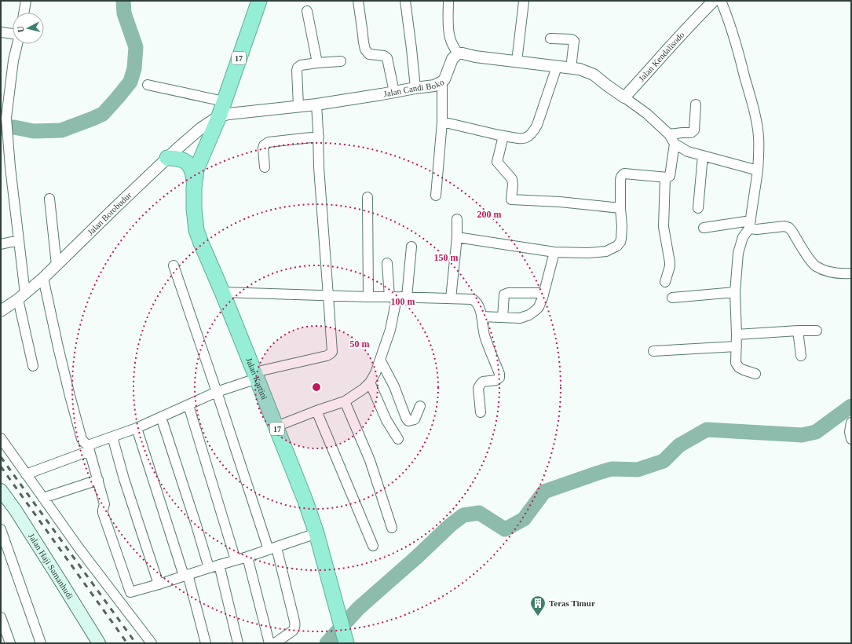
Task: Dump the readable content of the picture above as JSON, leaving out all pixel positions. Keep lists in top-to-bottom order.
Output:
{
  "streets": {
    "highway": ["17", "Jalan Kartini"],
    "main road": ["Jalan Haji Samanhudi"],
    "street": ["Jalan Kendalisodo", "Jalan Candi Boko", "Jalan Borobudur"]
  },
  "crossings": [
    ["17", "Jalan Candi Boko"],
    ["17", "Jalan Borobudur"],
    ["17", "Jalan Kartini"],
    ["Jalan Candi Boko", "Jalan Borobudur"],
    ["Jalan Candi Boko", "Jalan Kartini"],
    ["Jalan Borobudur", "Jalan Kartini"]
  ],
  "places": {
    "building": ["Teras Timur"]
  },
  "north": "left",
  "rings": [
    "200 m",
    "150 m",
    "100 m",
    "50 m"
  ]
}
